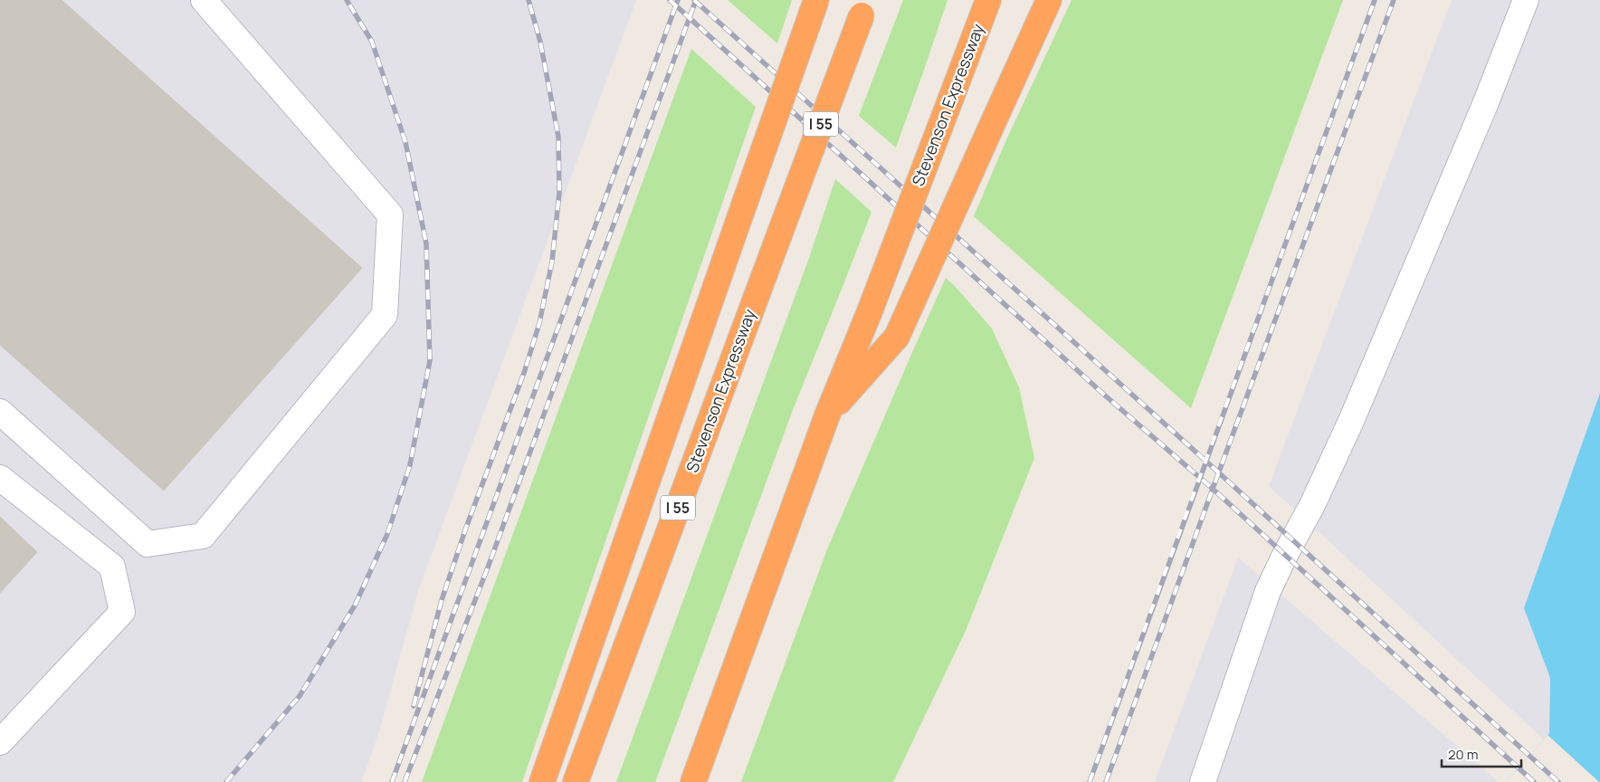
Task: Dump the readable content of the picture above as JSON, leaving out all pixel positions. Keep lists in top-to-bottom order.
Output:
{
  "streets": {
    "highway": ["Stevenson Expressway", "I 55"]
  },
  "scale_bar": "20 m"
}
